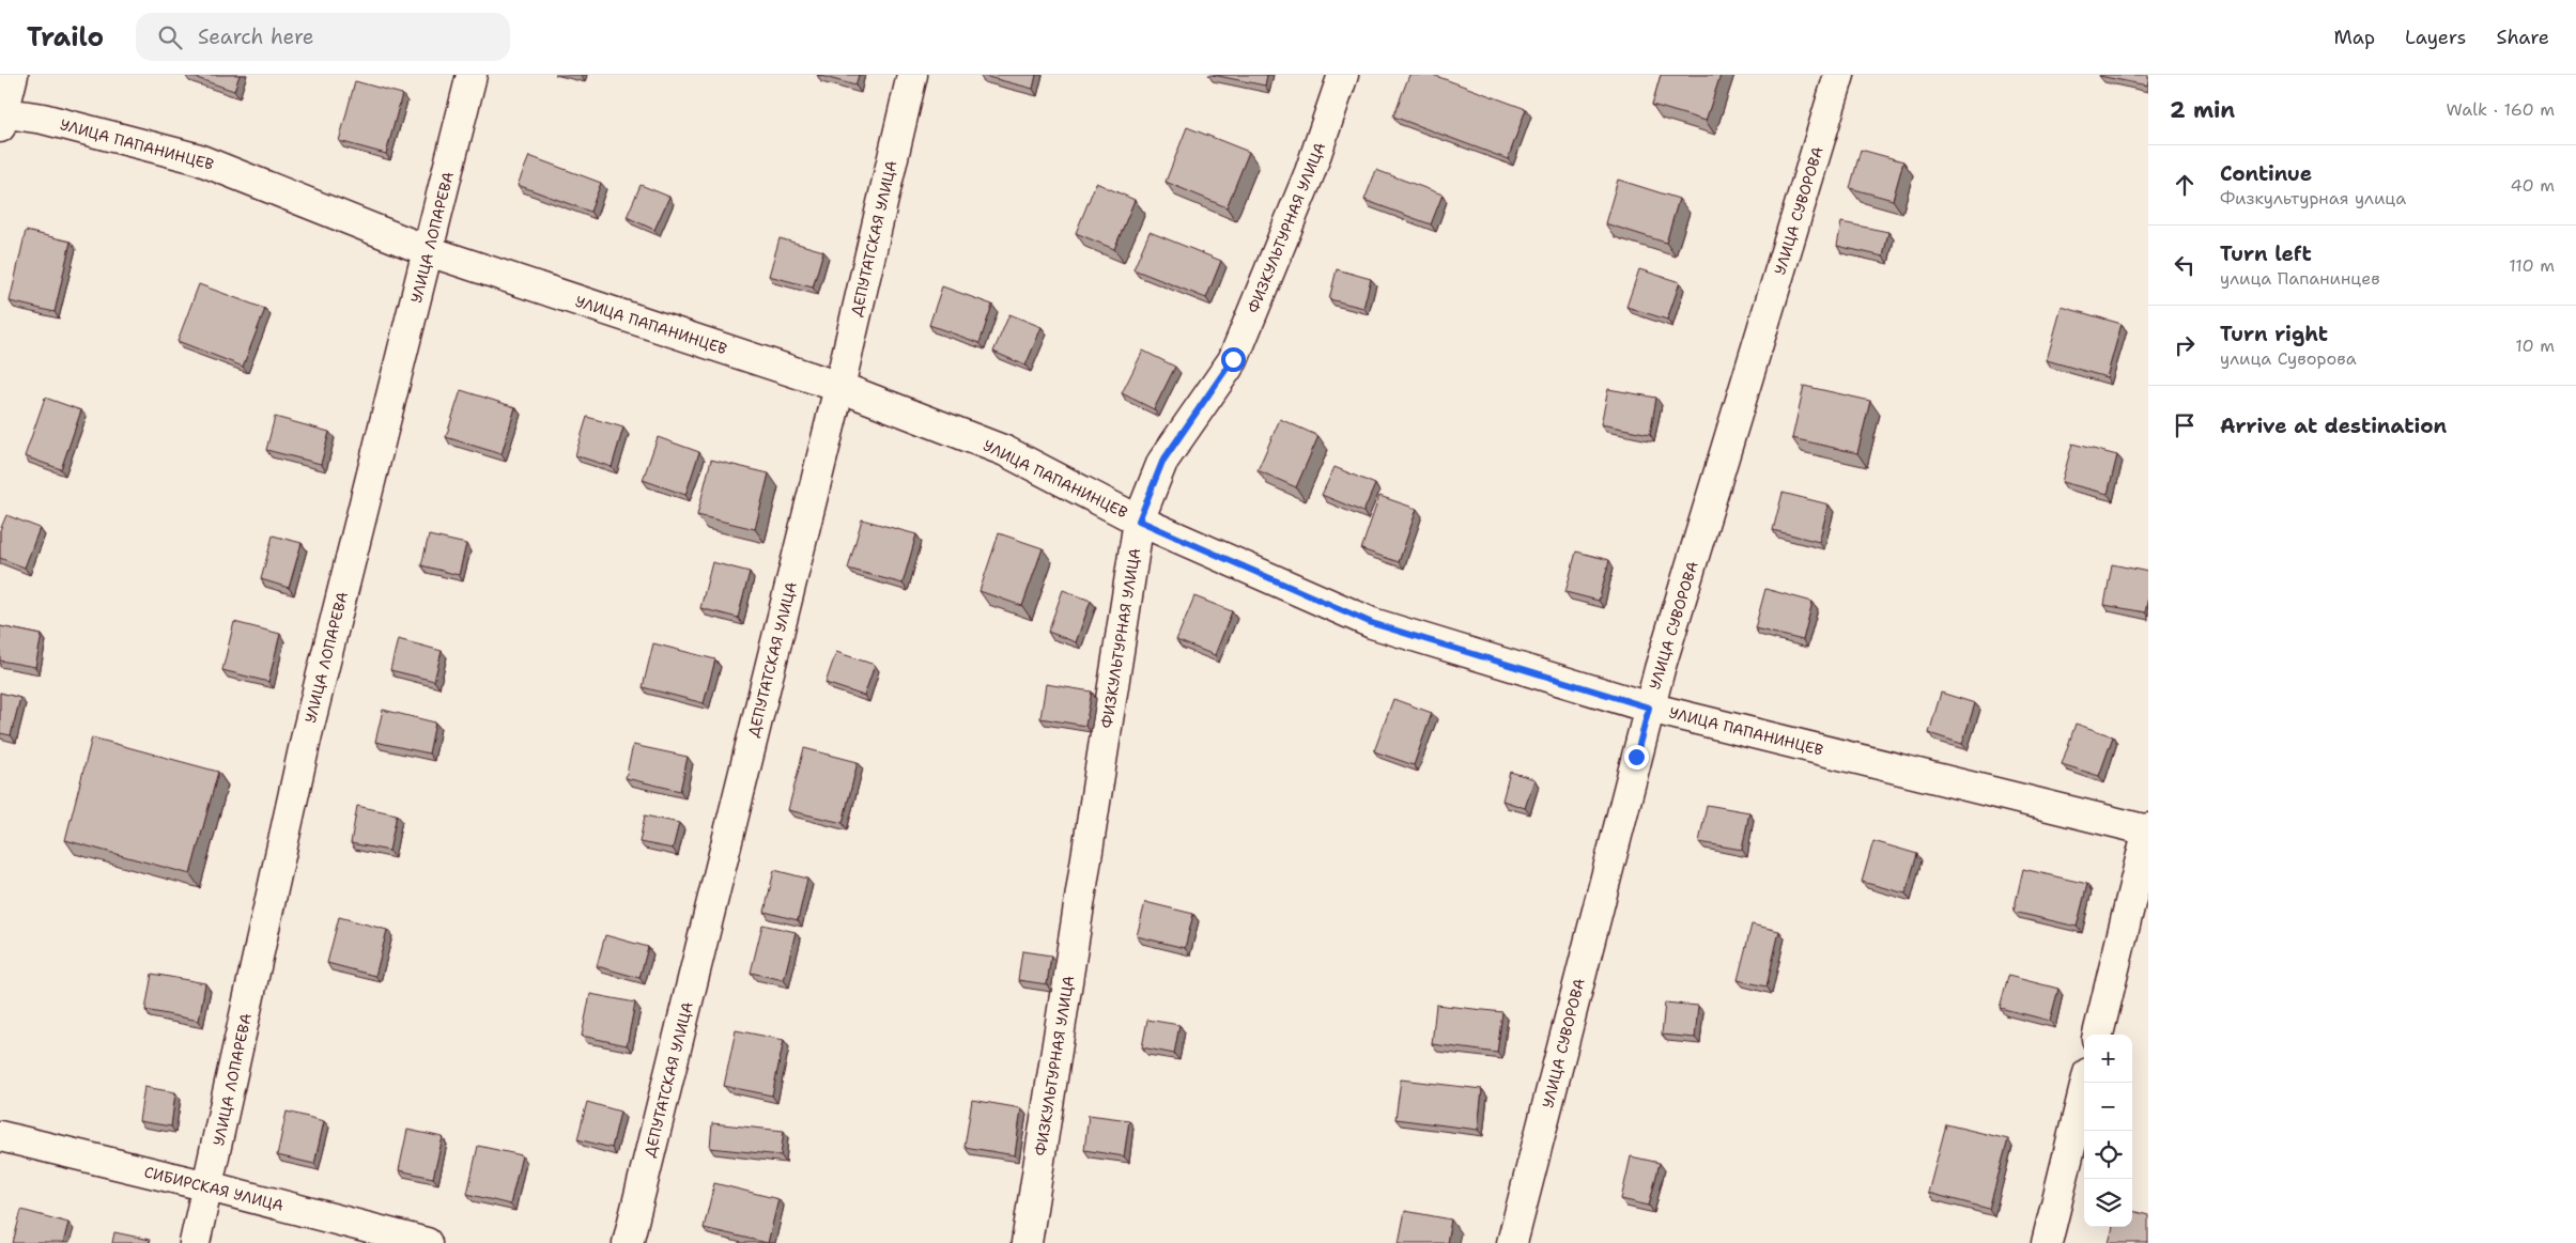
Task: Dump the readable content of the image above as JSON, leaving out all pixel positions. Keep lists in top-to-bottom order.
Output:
{
  "streets": {
    "street": [
      "УЛИЦА ПАПАНИНЦЕВ",
      "УЛИЦА СУВОРОВА",
      "ФИЗКУЛЬТУРНАЯ УЛИЦА",
      "УЛИЦА ЛОПАРЕВА",
      "ДЕПУТАТСКАЯ УЛИЦА",
      "СИБИРСКАЯ УЛИЦА"
    ]
  },
  "crossings": [
    ["УЛИЦА ПАПАНИНЦЕВ", "УЛИЦА СУВОРОВА"],
    ["УЛИЦА ПАПАНИНЦЕВ", "ФИЗКУЛЬТУРНАЯ УЛИЦА"],
    ["УЛИЦА ПАПАНИНЦЕВ", "УЛИЦА ЛОПАРЕВА"],
    ["УЛИЦА ПАПАНИНЦЕВ", "ДЕПУТАТСКАЯ УЛИЦА"],
    ["УЛИЦА ЛОПАРЕВА", "СИБИРСКАЯ УЛИЦА"]
  ],
  "page": {
    "header": "Trailo",
    "search": "Search here",
    "nav": ["Map", "Layers", "Share"],
    "heading": ["2 min", "Walk · 160 m"],
    "list": [
      ["Continue", "Физкультурная улица", "40 m"],
      ["Turn left", "улица Папанинцев", "110 m"],
      ["Turn right", "улица Суворова", "10 m"],
      "Arrive at destination"
    ],
    "map_buttons": ["+", "−"]
  }
}
